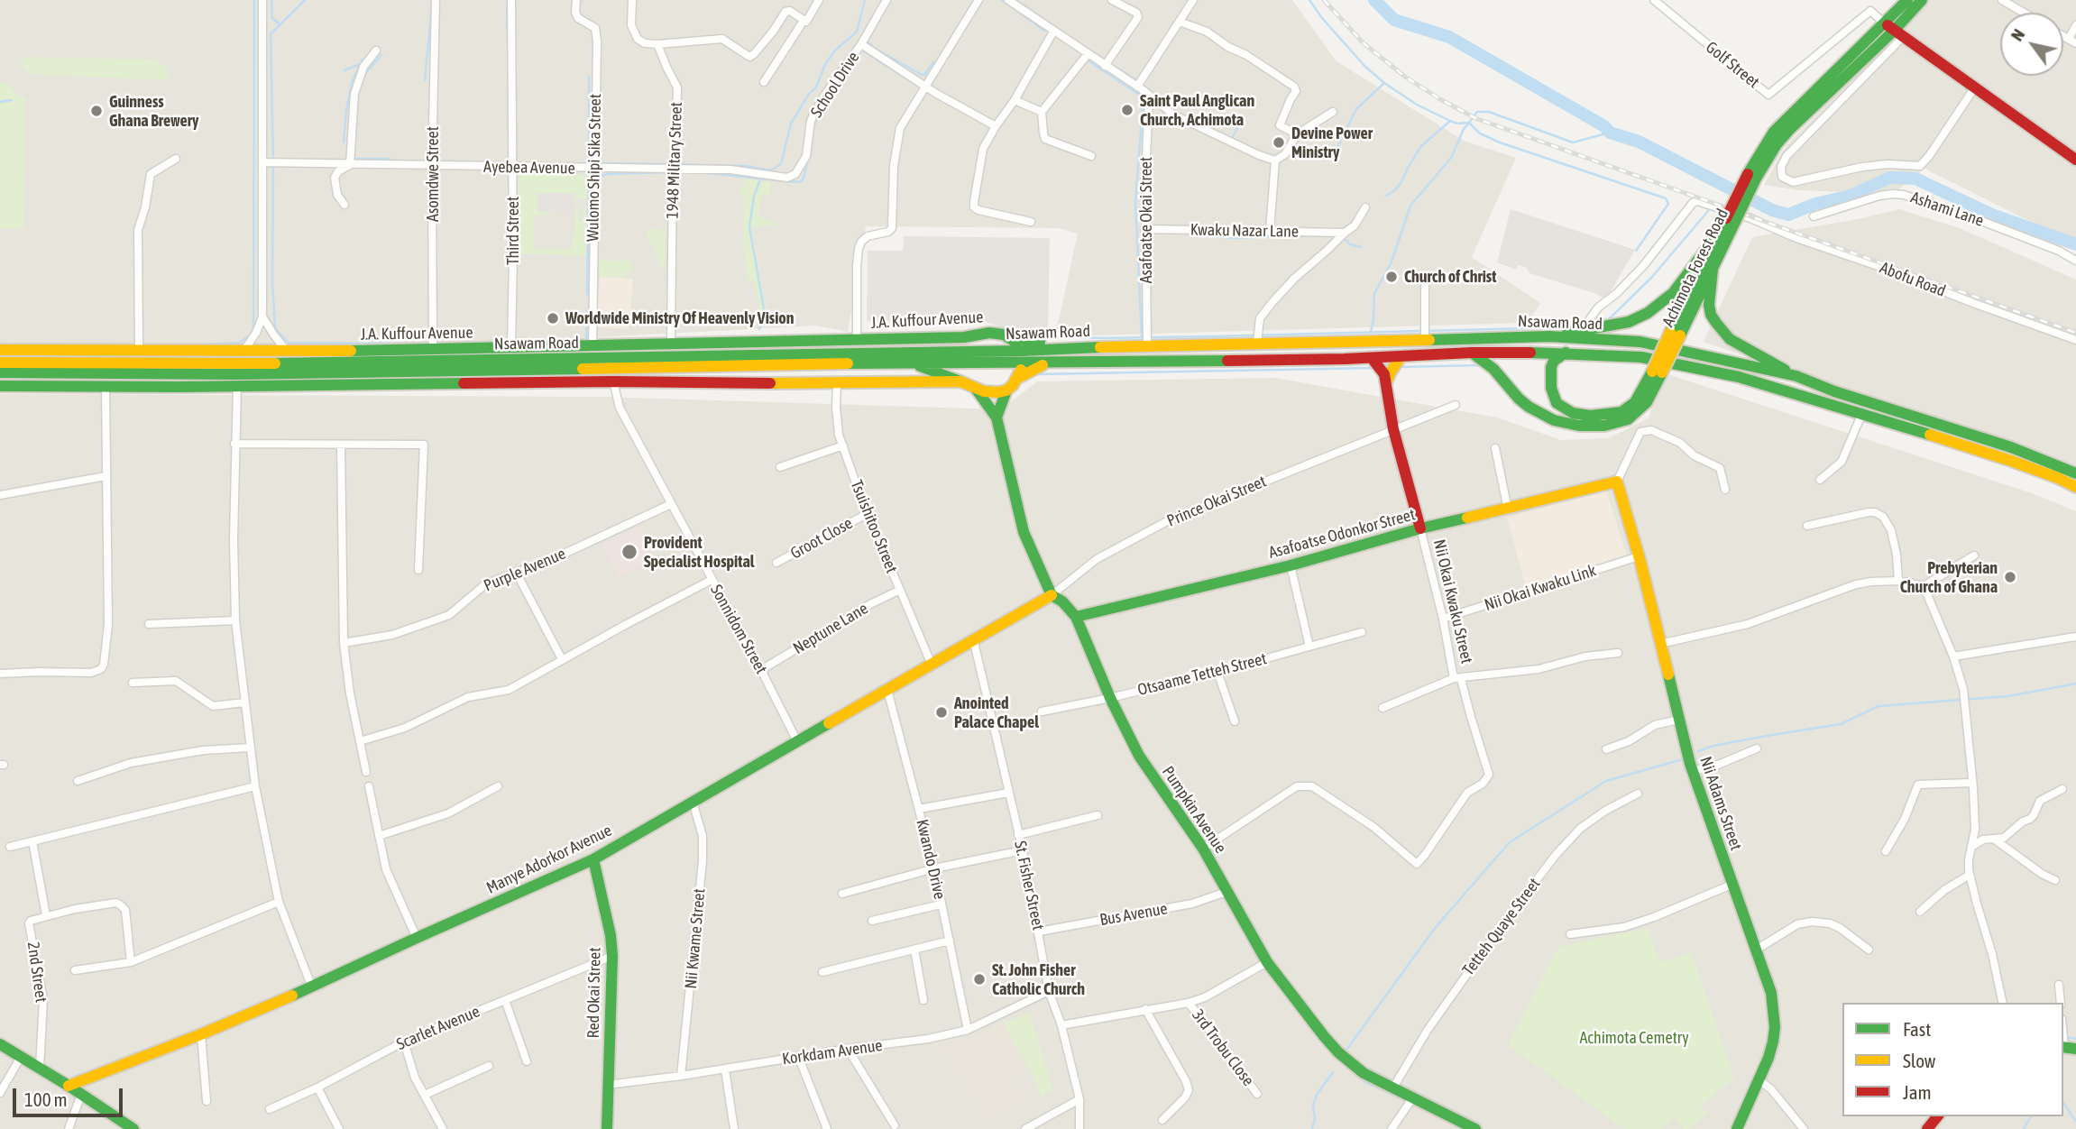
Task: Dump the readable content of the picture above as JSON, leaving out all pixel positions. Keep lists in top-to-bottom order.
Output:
{
  "streets": {
    "main road": [
      "Achimota Forest Road",
      "J.A. Kuffour Avenue",
      "Nsawam Road",
      "Asafoatse Odonkor Street",
      "Nii Okai Kwaku Street",
      "Nii Adams Street",
      "Pumpkin Avenue",
      "Manye Adorkor Avenue",
      "Red Okai Street"
    ],
    "street": [
      "Golf Street",
      "School Drive",
      "1948 Military Street",
      "Ayebea Avenue",
      "Wulomo Shipi Sika Street",
      "Asomdwe Street",
      "Ashami Lane",
      "Asafoatse Okai Street",
      "Third Street",
      "Kwaku Nazar Lane",
      "Abofu Road",
      "Prince Okai Street",
      "Tsuishitoo Street",
      "Groot Close",
      "Purple Avenue",
      "Nii Okai Kwaku Link",
      "Neptune Lane",
      "Sonnidom Street",
      "Otsaame Tetteh Street",
      "Kwando Drive",
      "St. Fisher Street",
      "Bus Avenue",
      "Tetteh Quaye Street",
      "Nii Kwame Street",
      "2nd Street",
      "Scarlet Avenue",
      "3rd Trobu Close",
      "Korkdam Avenue"
    ]
  },
  "crossings": [
    ["Golf Street", "Achimota Forest Road"],
    ["School Drive", "Ayebea Avenue"],
    ["1948 Military Street", "Ayebea Avenue"],
    ["1948 Military Street", "J.A. Kuffour Avenue"],
    ["Ayebea Avenue", "Wulomo Shipi Sika Street"],
    ["Ayebea Avenue", "Asomdwe Street"],
    ["Ayebea Avenue", "Third Street"],
    ["Wulomo Shipi Sika Street", "J.A. Kuffour Avenue"],
    ["Asomdwe Street", "J.A. Kuffour Avenue"],
    ["Asafoatse Okai Street", "Kwaku Nazar Lane"],
    ["Asafoatse Okai Street", "Nsawam Road"],
    ["Third Street", "J.A. Kuffour Avenue"],
    ["Achimota Forest Road", "Nsawam Road"],
    ["J.A. Kuffour Avenue", "Nsawam Road"],
    ["Nsawam Road", "Nii Okai Kwaku Street"],
    ["Prince Okai Street", "Nii Okai Kwaku Street"],
    ["Prince Okai Street", "Pumpkin Avenue"],
    ["Prince Okai Street", "Manye Adorkor Avenue"],
    ["Tsuishitoo Street", "Groot Close"],
    ["Tsuishitoo Street", "Neptune Lane"],
    ["Tsuishitoo Street", "Manye Adorkor Avenue"],
    ["Asafoatse Odonkor Street", "Nii Okai Kwaku Street"],
    ["Asafoatse Odonkor Street", "Nii Adams Street"],
    ["Asafoatse Odonkor Street", "Pumpkin Avenue"],
    ["Purple Avenue", "Sonnidom Street"],
    ["Nii Okai Kwaku Link", "Nii Okai Kwaku Street"],
    ["Nii Okai Kwaku Link", "Nii Adams Street"],
    ["Nii Okai Kwaku Street", "Pumpkin Avenue"],
    ["Neptune Lane", "Sonnidom Street"],
    ["Sonnidom Street", "Manye Adorkor Avenue"],
    ["Otsaame Tetteh Street", "Pumpkin Avenue"],
    ["Pumpkin Avenue", "Manye Adorkor Avenue"],
    ["Pumpkin Avenue", "Bus Avenue"],
    ["Pumpkin Avenue", "Tetteh Quaye Street"],
    ["Manye Adorkor Avenue", "Kwando Drive"],
    ["Manye Adorkor Avenue", "St. Fisher Street"],
    ["Manye Adorkor Avenue", "Nii Kwame Street"],
    ["Manye Adorkor Avenue", "Red Okai Street"],
    ["Kwando Drive", "Korkdam Avenue"],
    ["St. Fisher Street", "Bus Avenue"],
    ["St. Fisher Street", "Korkdam Avenue"],
    ["Nii Kwame Street", "Korkdam Avenue"],
    ["Red Okai Street", "Scarlet Avenue"],
    ["Red Okai Street", "Korkdam Avenue"]
  ],
  "parks": ["Achimota Cemetry"],
  "places": [
    "Saint Paul Anglican Church, Achimota",
    "Guinness Ghana Brewery",
    "Devine Power Ministry",
    "Church of Christ",
    "Worldwide Ministry Of Heavenly Vision",
    "Provident Specialist Hospital",
    "Prebyterian Church of Ghana",
    "Anointed Palace Chapel",
    "St. John Fisher Catholic Church"
  ],
  "legend": ["Fast", "Slow", "Jam"],
  "scale_bar": "100 m",
  "north": "top left"
}
